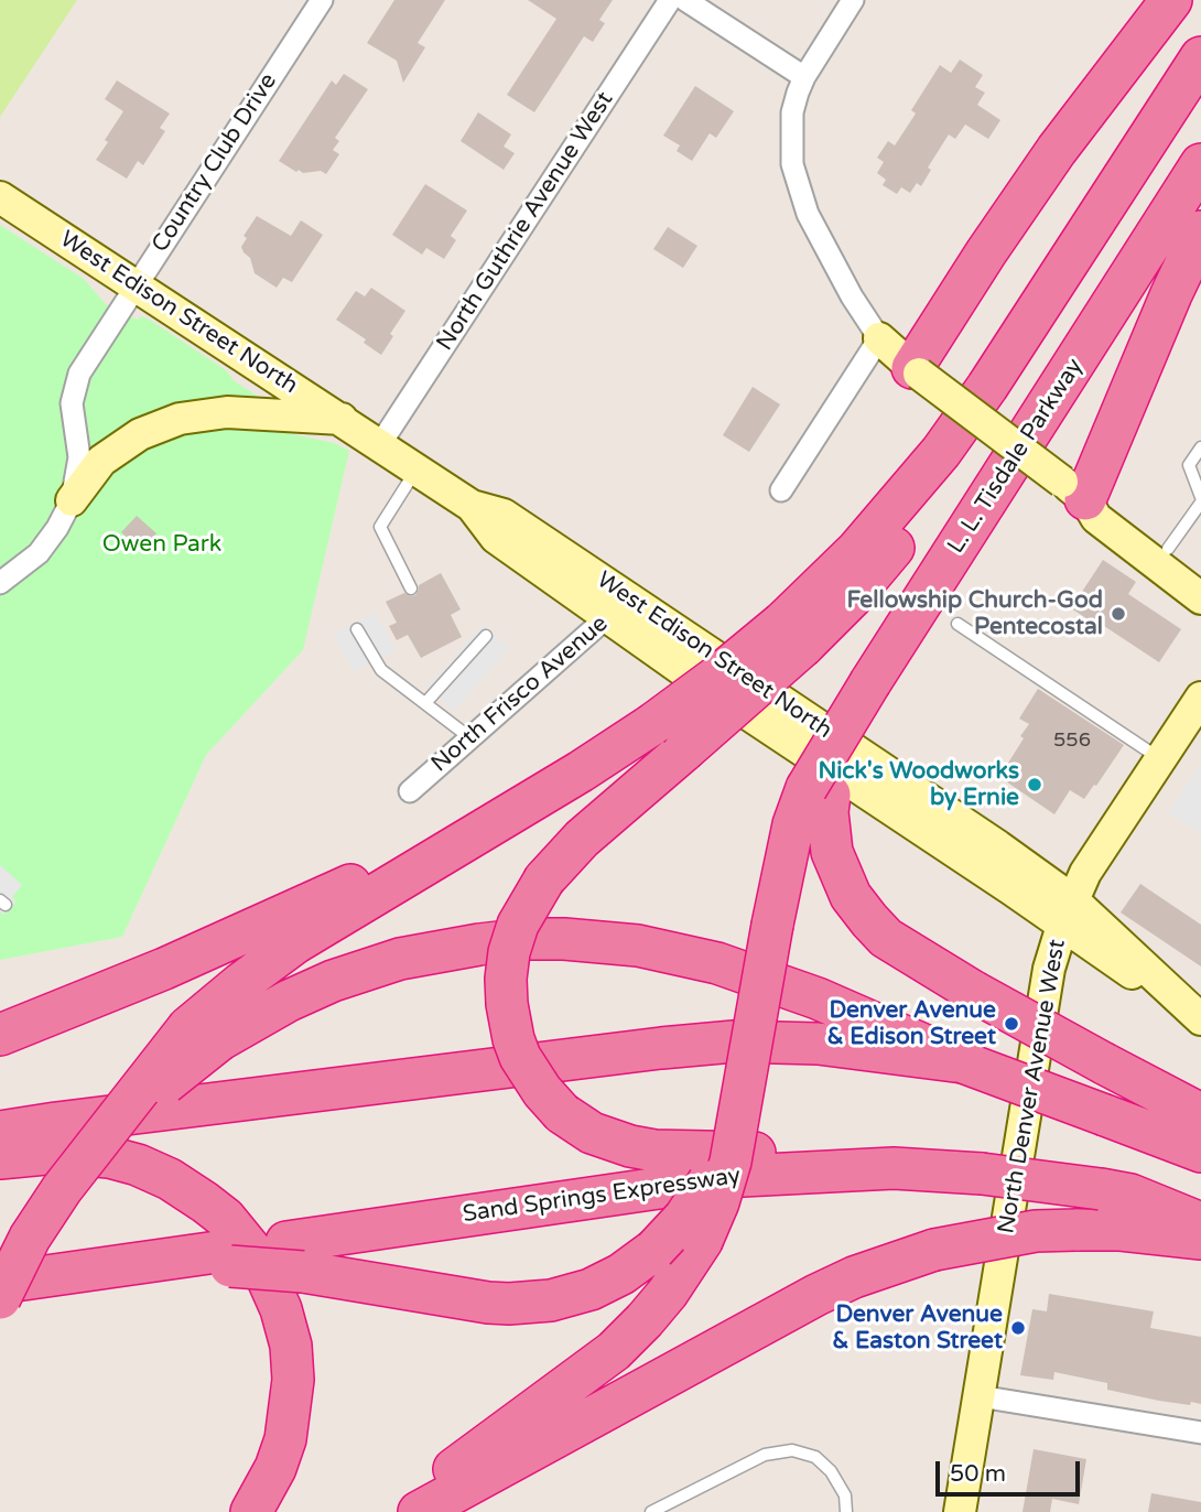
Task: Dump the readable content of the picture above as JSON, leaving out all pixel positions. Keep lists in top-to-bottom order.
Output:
{
  "streets": {
    "highway": ["L. L. Tisdale Parkway", "Sand Springs Expressway"],
    "main road": ["West Edison Street North", "North Denver Avenue West"],
    "street": ["Country Club Drive", "North Guthrie Avenue West", "North Frisco Avenue"]
  },
  "crossings": [
    ["Country Club Drive", "West Edison Street North"],
    ["North Guthrie Avenue West", "West Edison Street North"],
    ["West Edison Street North", "North Frisco Avenue"],
    ["West Edison Street North", "North Denver Avenue West"]
  ],
  "parks": ["Owen Park"],
  "places": [
    "Fellowship Church-God Pentecostal",
    "Nick's Woodworks by Ernie",
    "Denver Avenue & Edison Street",
    "Denver Avenue & Easton Street"
  ],
  "house_numbers": ["556"],
  "scale_bar": "50 m"
}
